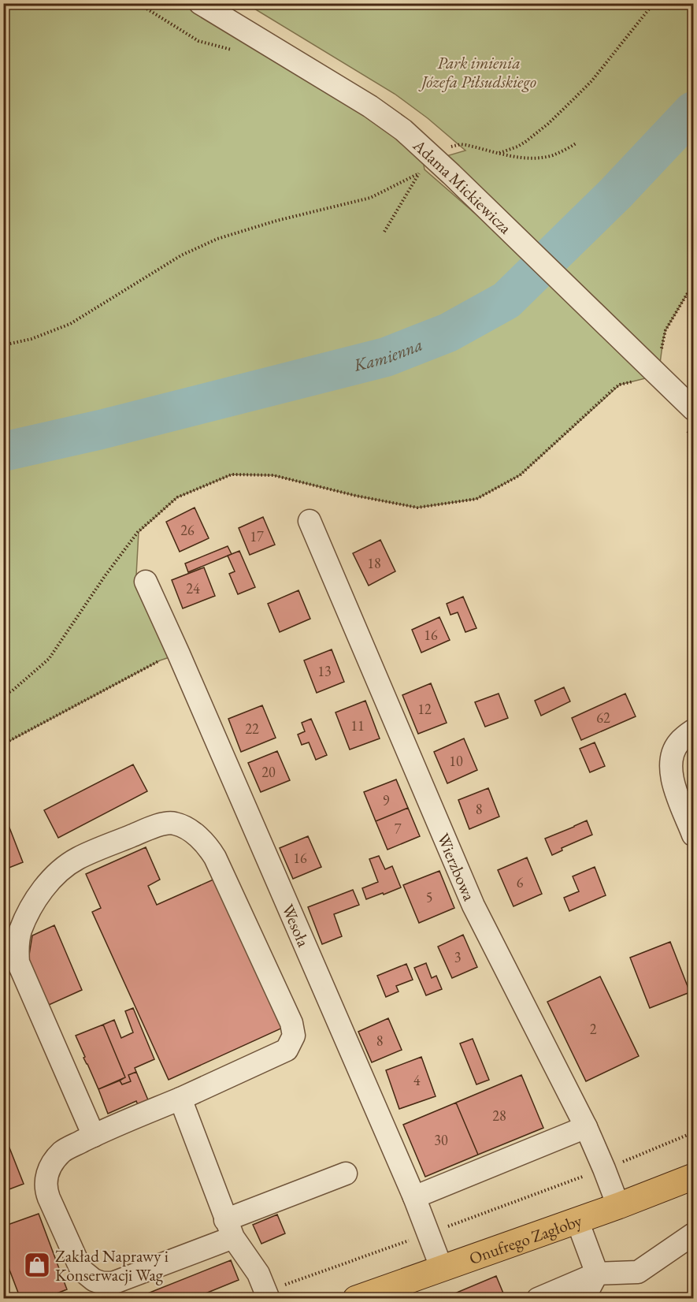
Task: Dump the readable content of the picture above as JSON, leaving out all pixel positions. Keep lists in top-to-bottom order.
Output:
{
  "streets": {
    "main road": ["Onufrego Zagłoby"],
    "street": ["Adama Mickiewicza", "Wierzbowa", "Wesoła"]
  },
  "crossings": [
    ["Wierzbowa", "Onufrego Zagłoby"],
    ["Wesoła", "Onufrego Zagłoby"]
  ],
  "water": ["Kamienna"],
  "parks": ["Park imienia Józefa Piłsudskiego"],
  "places": {
    "shop": ["Zakład Naprawy i Konserwacji Wag"]
  },
  "house_numbers": [
    "26",
    "17",
    "18",
    "24",
    "16",
    "13",
    "12",
    "62",
    "11",
    "22",
    "10",
    "20",
    "9",
    "8",
    "7",
    "16",
    "6",
    "5",
    "3",
    "2",
    "8",
    "4",
    "28",
    "30"
  ]
}
